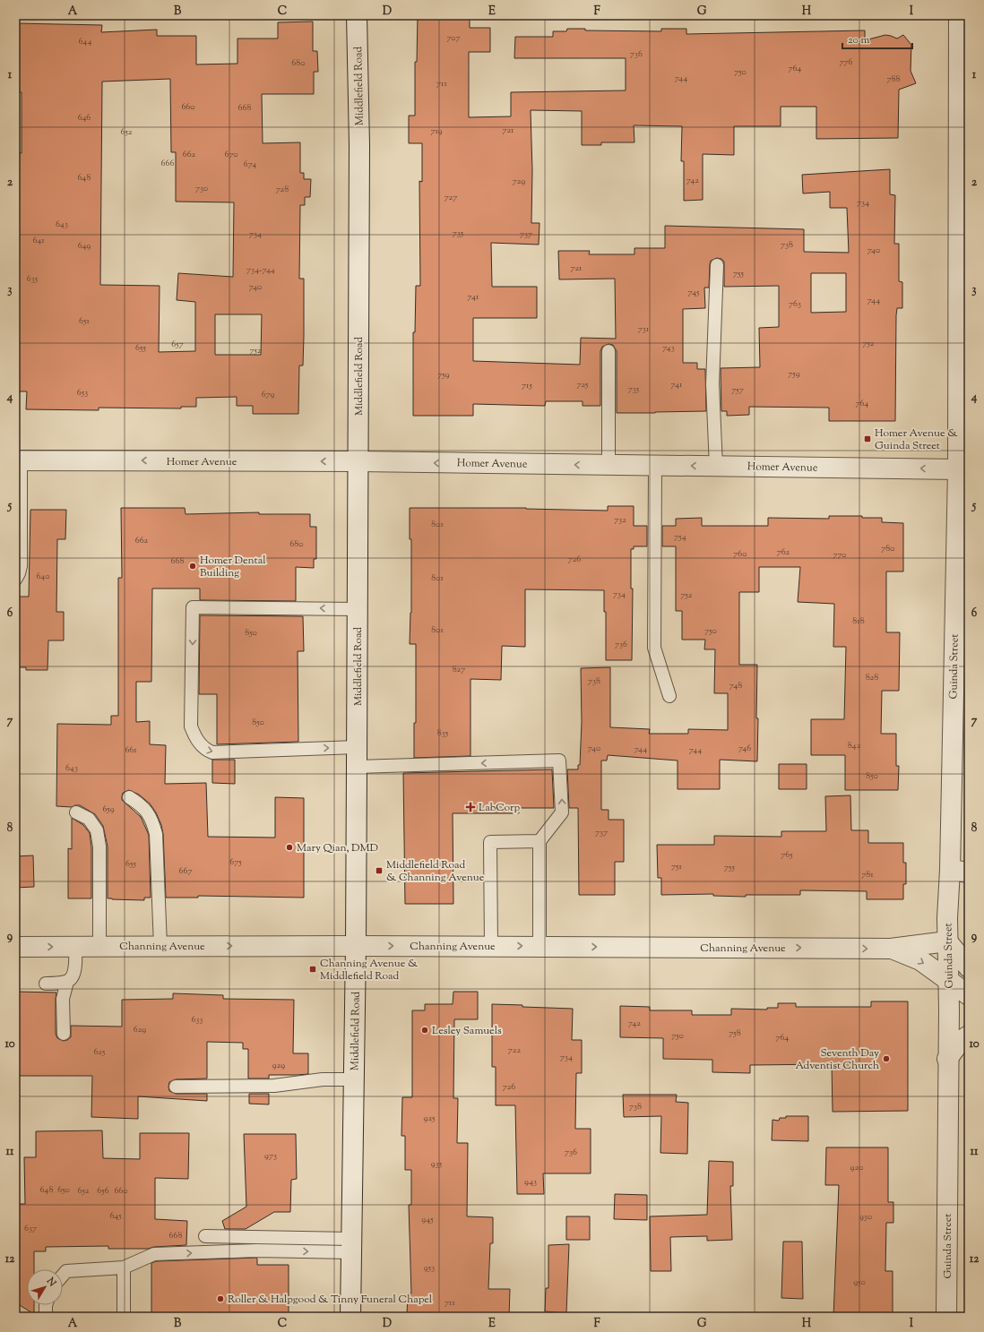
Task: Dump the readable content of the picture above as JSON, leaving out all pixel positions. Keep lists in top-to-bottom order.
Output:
{
  "streets": {
    "street": [
      "Middlefield Road",
      "Homer Avenue",
      "Guinda Street",
      "Channing Avenue"
    ]
  },
  "crossings": [
    ["Middlefield Road", "Homer Avenue"],
    ["Middlefield Road", "Channing Avenue"],
    ["Homer Avenue", "Guinda Street"],
    ["Guinda Street", "Channing Avenue"]
  ],
  "one_way": ["Homer Avenue", "Channing Avenue"],
  "places": {
    "transit": ["Homer Avenue & Guinda Street", "Middlefield Road & Channing Avenue", "Channing Avenue & Middlefield Road"],
    "other": [
      "Homer Dental Building",
      "Mary Qian, DMD",
      "Lesley Samuels",
      "Seventh Day Adventist Church",
      "Roller & Halpgood & Tinny Funeral Chapel"
    ],
    "health": ["LabCorp"]
  },
  "house_numbers": [
    "707",
    "644",
    "736",
    "776",
    "680",
    "764",
    "750",
    "744",
    "788",
    "711",
    "660",
    "668",
    "646",
    "721",
    "719",
    "652",
    "662",
    "670",
    "666",
    "674",
    "648",
    "742",
    "729",
    "730",
    "728",
    "727",
    "734",
    "643",
    "735",
    "734",
    "737",
    "641",
    "738",
    "649",
    "740",
    "721",
    "734-744",
    "755",
    "635",
    "740",
    "745",
    "741",
    "744",
    "763",
    "651",
    "731",
    "752",
    "657",
    "655",
    "743",
    "752",
    "759",
    "759",
    "725",
    "741",
    "715",
    "735",
    "757",
    "653",
    "679",
    "764",
    "732",
    "801",
    "754",
    "662",
    "680",
    "780",
    "762",
    "760",
    "770",
    "726",
    "668",
    "640",
    "801",
    "734",
    "752",
    "818",
    "801",
    "750",
    "850",
    "736",
    "827",
    "828",
    "738",
    "748",
    "850",
    "835",
    "842",
    "740",
    "746",
    "744",
    "661",
    "744",
    "643",
    "850",
    "659",
    "737",
    "765",
    "675",
    "655",
    "751",
    "755",
    "667",
    "781",
    "633",
    "742",
    "629",
    "758",
    "750",
    "764",
    "722",
    "625",
    "734",
    "929",
    "726",
    "738",
    "925",
    "736",
    "973",
    "935",
    "920",
    "943",
    "648",
    "650",
    "652",
    "656",
    "660",
    "645",
    "930",
    "945",
    "637",
    "668",
    "953",
    "950",
    "711"
  ],
  "scale_bar": "20 m",
  "north": "top right",
  "grid": {
    "columns": [
      "A",
      "B",
      "C",
      "D",
      "E",
      "F",
      "G",
      "H",
      "I"
    ],
    "rows": [
      "1",
      "2",
      "3",
      "4",
      "5",
      "6",
      "7",
      "8",
      "9",
      "10",
      "11",
      "12"
    ]
  }
}
